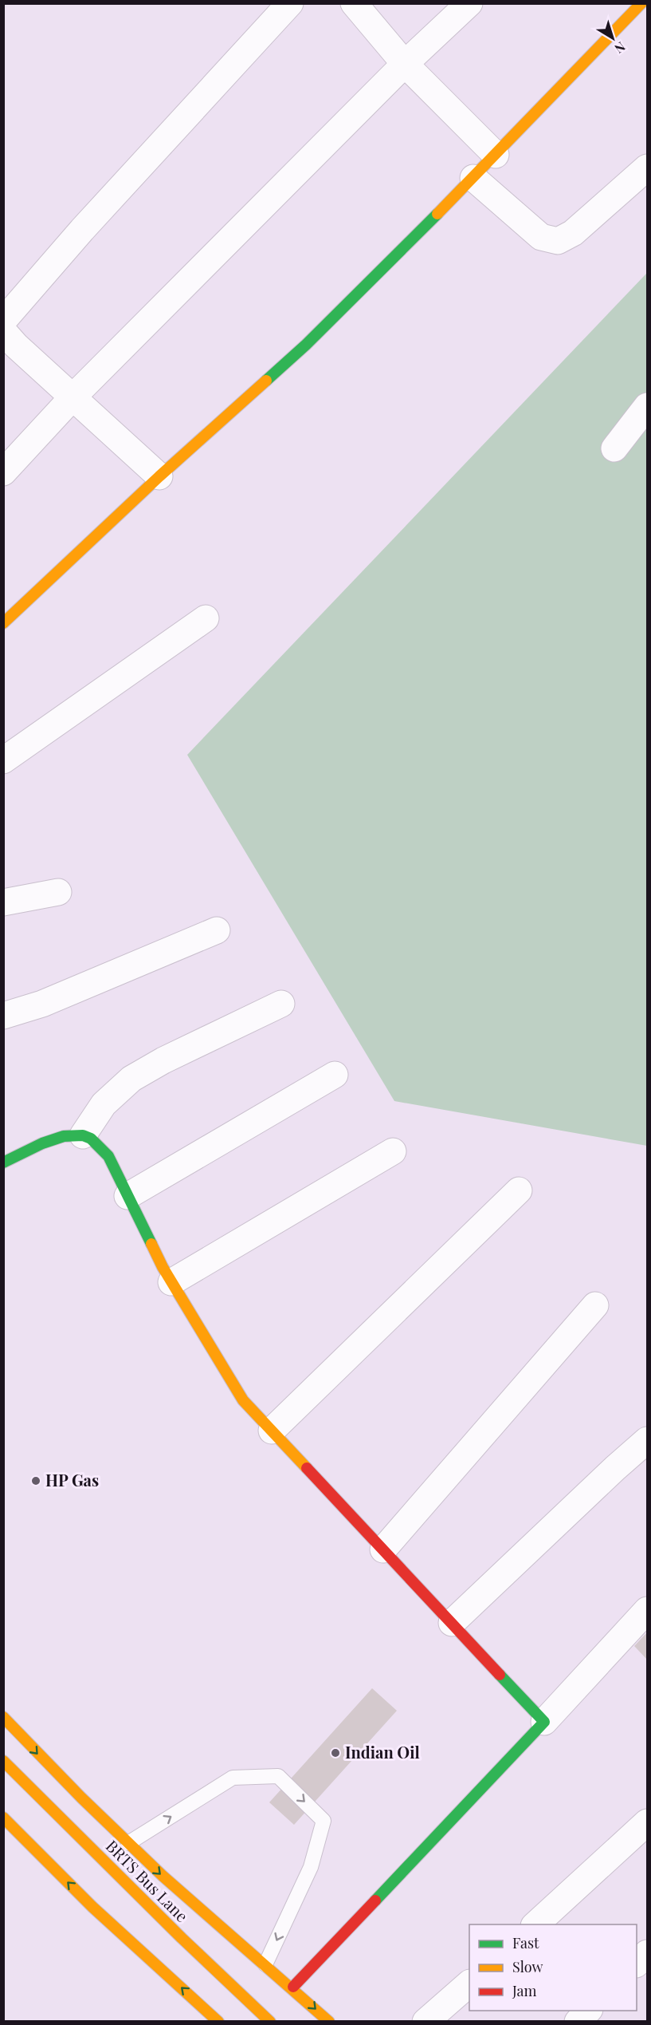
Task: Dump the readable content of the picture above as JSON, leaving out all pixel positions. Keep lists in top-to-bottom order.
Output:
{
  "streets": {
    "street": ["BRTS Bus Lane"]
  },
  "places": ["HP Gas", "Indian Oil"],
  "legend": ["Fast", "Slow", "Jam"],
  "north": "bottom right"
}
